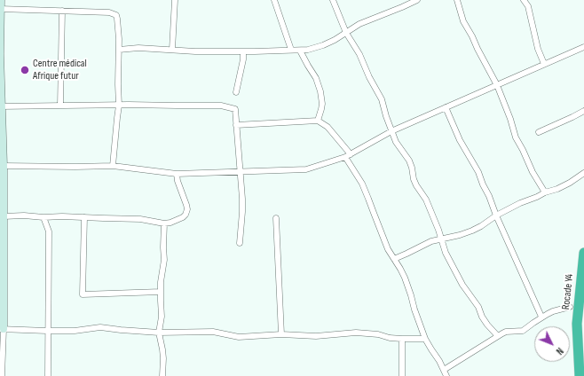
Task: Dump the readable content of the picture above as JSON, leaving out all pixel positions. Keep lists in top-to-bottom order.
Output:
{
  "streets": {
    "highway": ["Rocade Y4"]
  },
  "places": ["Centre médical Afrique futur"],
  "north": "bottom right"
}
